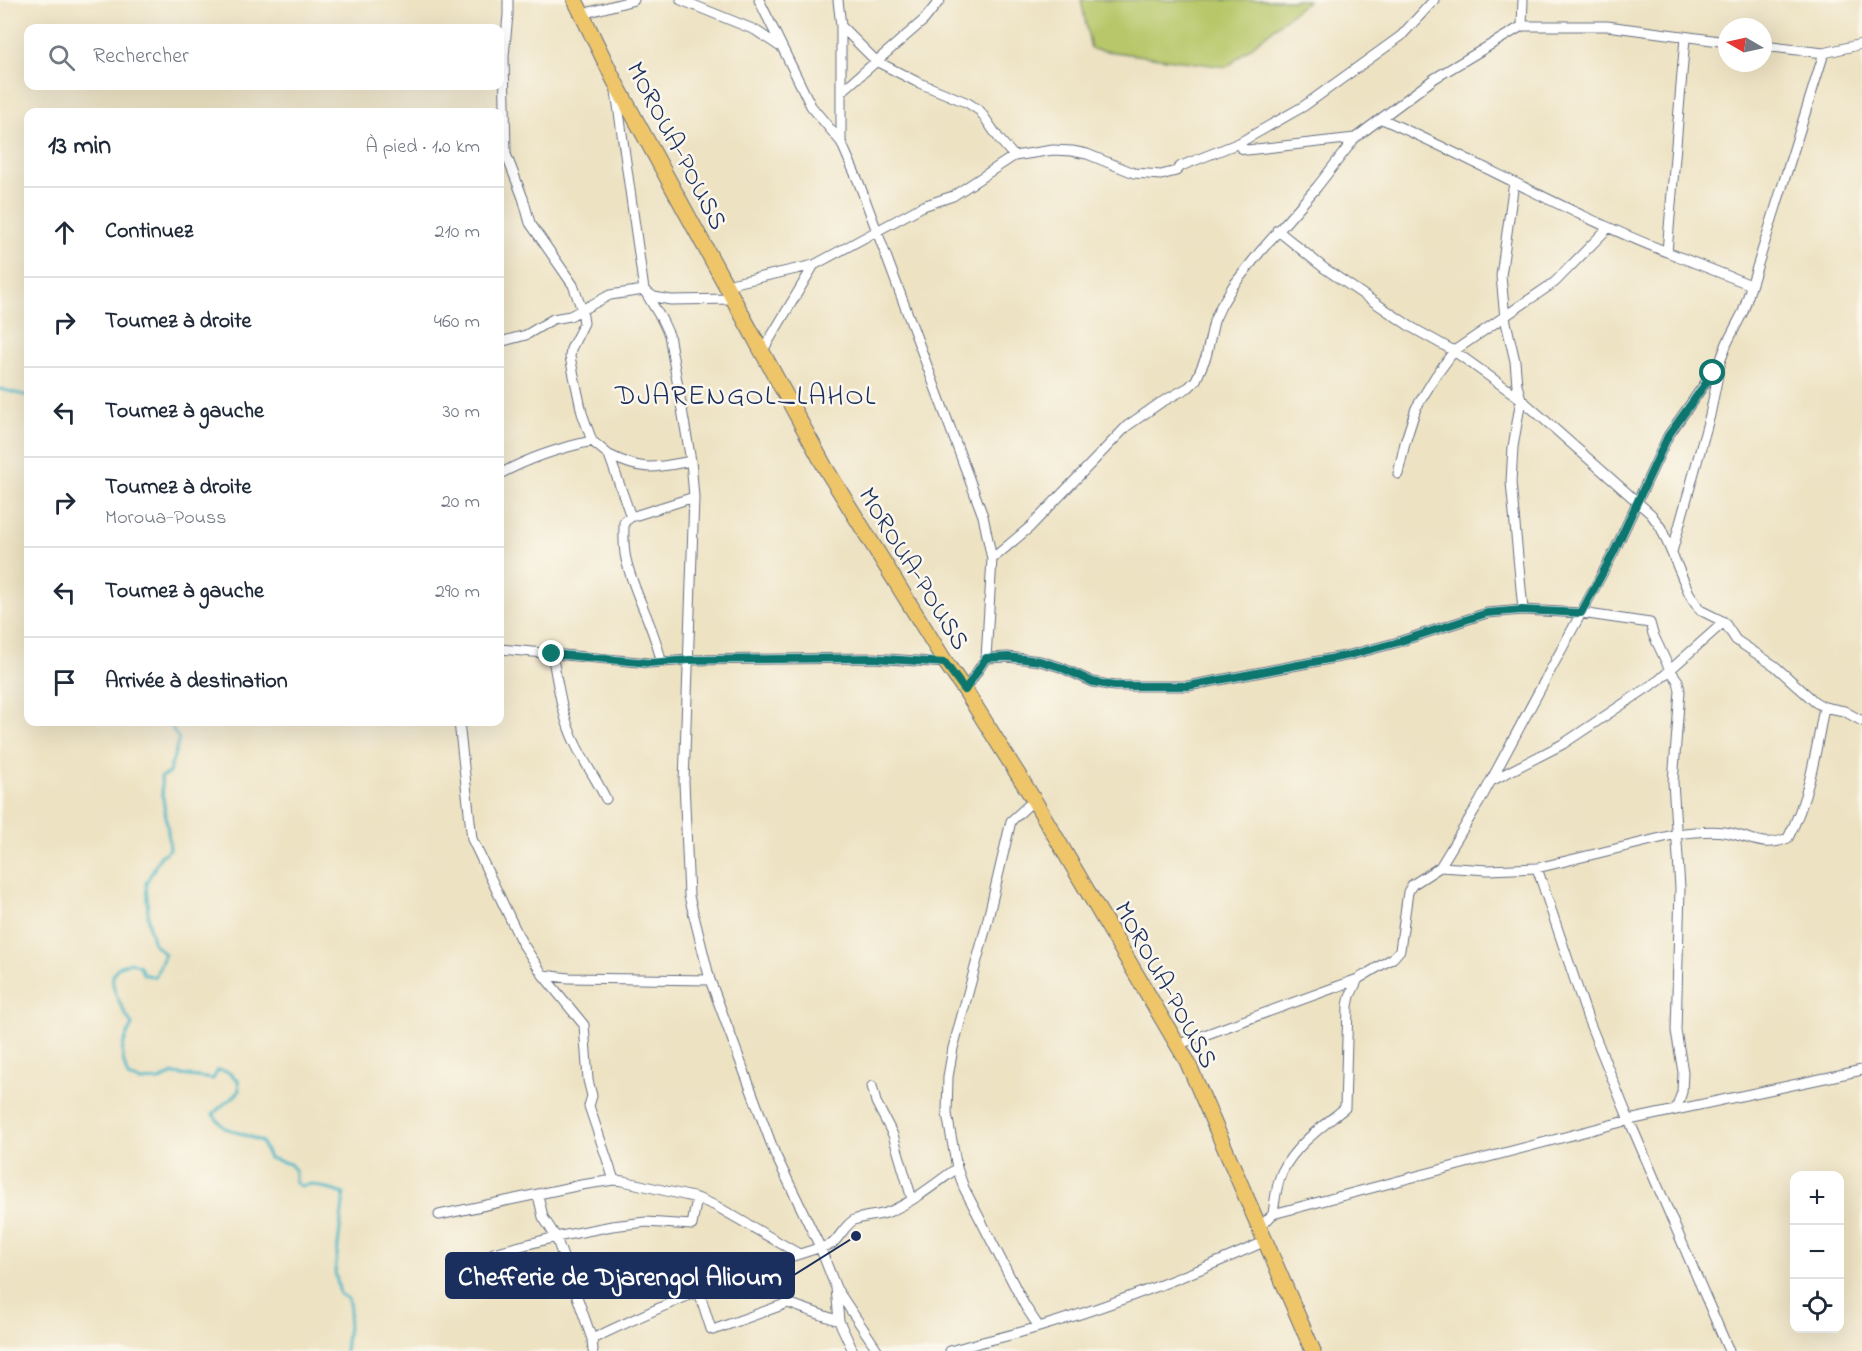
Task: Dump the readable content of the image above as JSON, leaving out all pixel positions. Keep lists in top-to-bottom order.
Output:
{
  "streets": {
    "main road": ["MOROUA-POUSS"]
  },
  "districts": ["DJARENGOL_LAHOL"],
  "places": ["Chefferie de Djarengol Alioum"],
  "north": "left",
  "page": {
    "search": "Rechercher",
    "heading": ["13 min", "À pied · 1.0 km"],
    "list": [
      ["Continuez", "210 m"],
      ["Tournez à droite", "460 m"],
      ["Tournez à gauche", "30 m"],
      ["Tournez à droite", "Moroua-Pouss", "20 m"],
      ["Tournez à gauche", "290 m"],
      "Arrivée à destination"
    ],
    "map_buttons": ["+", "−"]
  }
}
